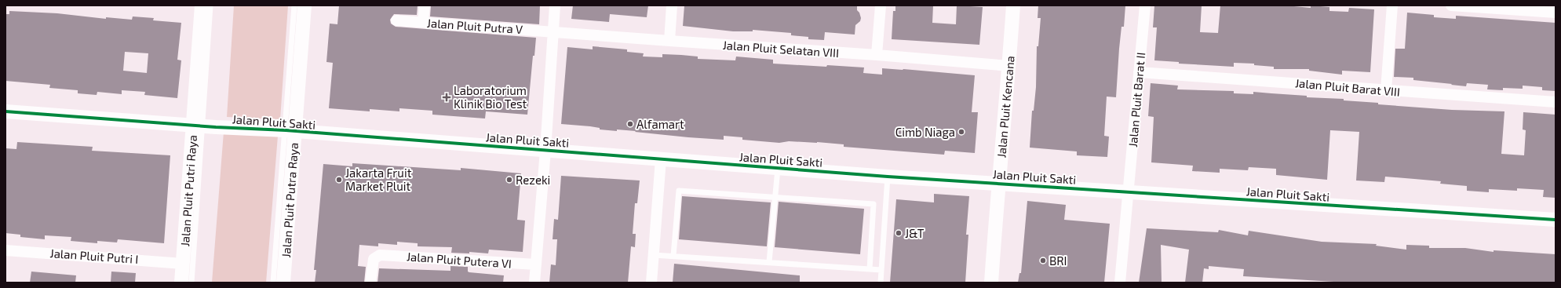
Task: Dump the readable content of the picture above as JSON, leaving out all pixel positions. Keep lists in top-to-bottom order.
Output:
{
  "streets": {
    "street": [
      "Jalan Pluit Putra V",
      "Jalan Pluit Selatan VIII",
      "Jalan Pluit Barat VIII",
      "Jalan Pluit Barat II",
      "Jalan Pluit Kencana",
      "Jalan Pluit Sakti",
      "Jalan Pluit Putri Raya",
      "Jalan Pluit Putra Raya",
      "Jalan Pluit Putri I",
      "Jalan Pluit Putera VI"
    ]
  },
  "crossings": [
    ["Jalan Pluit Putra V", "Jalan Pluit Selatan VIII"],
    ["Jalan Pluit Selatan VIII", "Jalan Pluit Kencana"],
    ["Jalan Pluit Barat VIII", "Jalan Pluit Barat II"],
    ["Jalan Pluit Barat II", "Jalan Pluit Sakti"],
    ["Jalan Pluit Kencana", "Jalan Pluit Sakti"],
    ["Jalan Pluit Sakti", "Jalan Pluit Putri Raya"],
    ["Jalan Pluit Sakti", "Jalan Pluit Putra Raya"],
    ["Jalan Pluit Putri Raya", "Jalan Pluit Putri I"]
  ],
  "places": {
    "health": ["Laboratorium Klinik Bio Test"],
    "other": [
      "Alfamart",
      "Cimb Niaga",
      "Jakarta Fruit Market Pluit",
      "Rezeki",
      "J&T",
      "BRI"
    ]
  }
}
